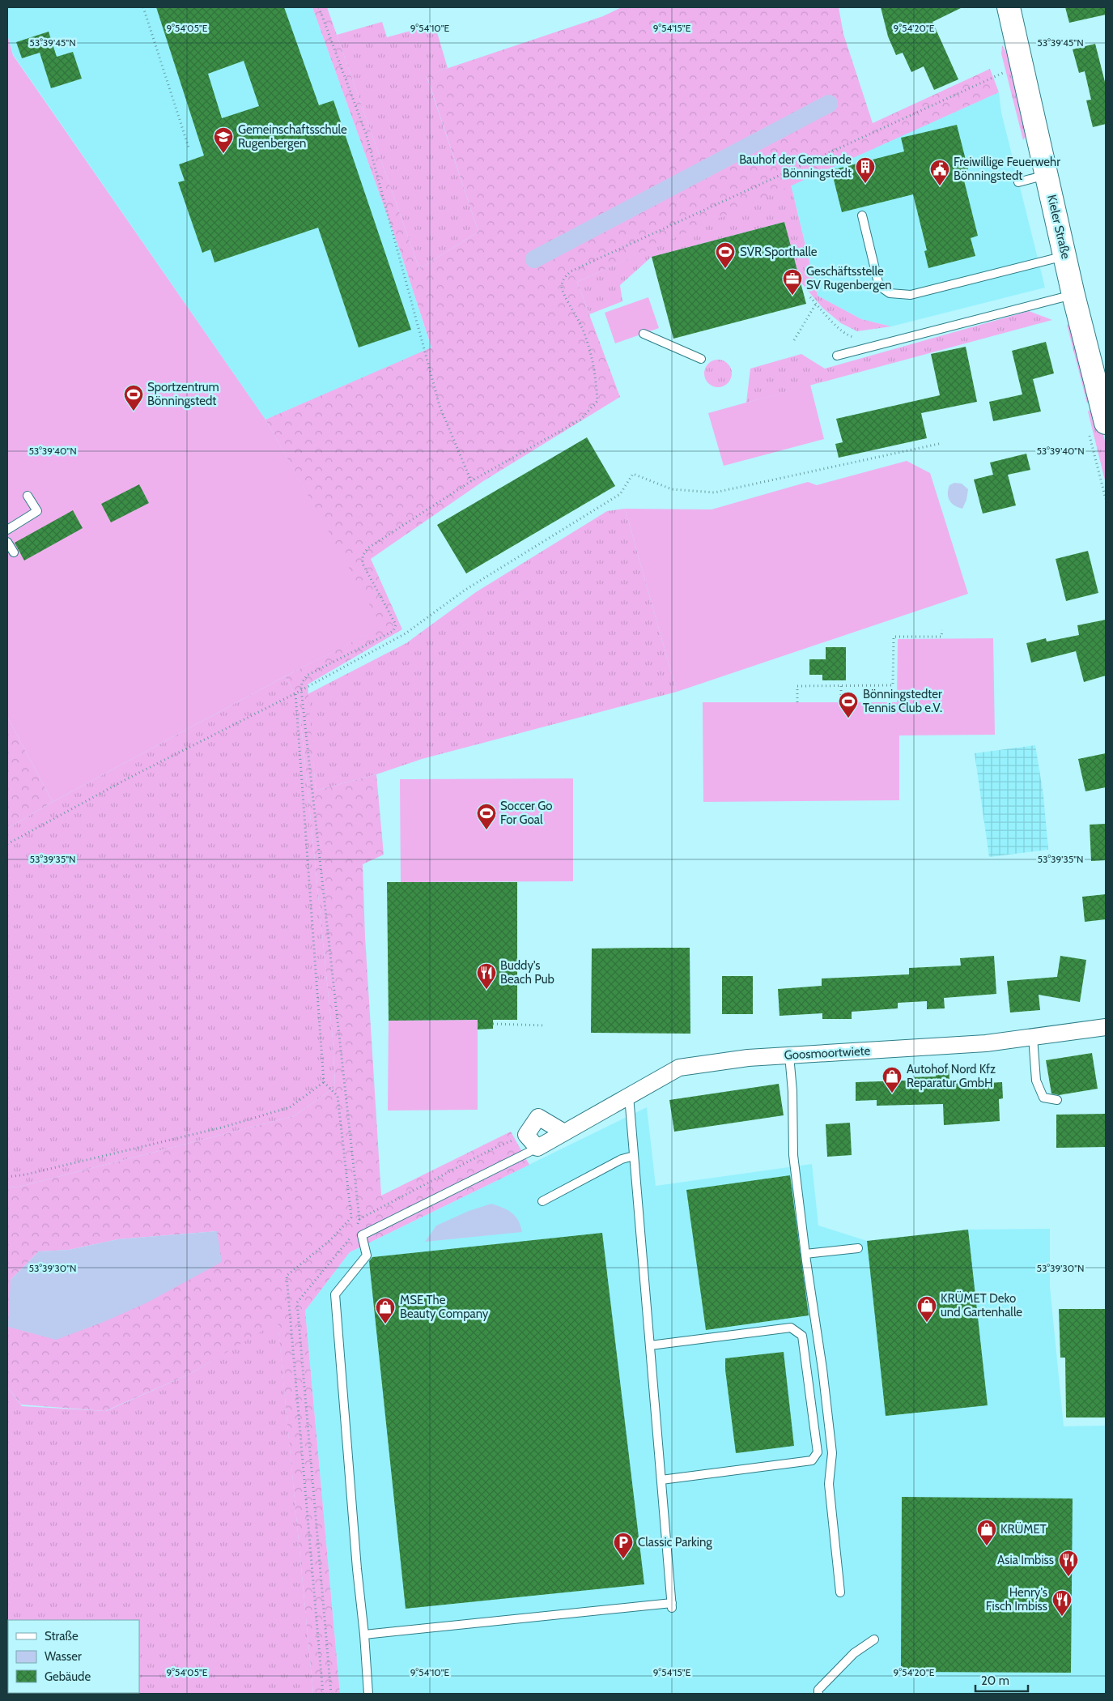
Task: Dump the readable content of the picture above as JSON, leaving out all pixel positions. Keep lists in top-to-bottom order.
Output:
{
  "streets": {
    "main road": ["Kieler Straße"],
    "street": ["Goosmoortwiete"]
  },
  "places": {
    "school or university": ["Gemeinschaftsschule Rugenbergen"],
    "building": ["Bauhof der Gemeinde Bönningstedt"],
    "public building": ["Freiwillige Feuerwehr Bönningstedt"],
    "sports": [
      "SVR Sporthalle",
      "Sportzentrum Bönningstedt",
      "Bönningstedter Tennis Club e.V.",
      "Soccer Go For Goal"
    ],
    "office": ["Geschäftsstelle SV Rugenbergen"],
    "restaurant": ["Buddy's Beach Pub", "Asia Imbiss", "Henry's Fisch Imbiss"],
    "shop": [
      "Autohof Nord Kfz Reparatur GmbH",
      "KRÜMET Deko und Gartenhalle",
      "MSE The Beauty Company",
      "KRÜMET"
    ],
    "parking": ["Classic Parking"]
  },
  "legend": ["Straße", "Wasser", "Gebäude"],
  "scale_bar": "20 m",
  "coordinates": [
    "9°54'05\"E",
    "9°54'10\"E",
    "9°54'15\"E",
    "9°54'20\"E",
    "53°39'45\"N",
    "53°39'40\"N",
    "53°39'35\"N",
    "53°39'30\"N"
  ]
}
